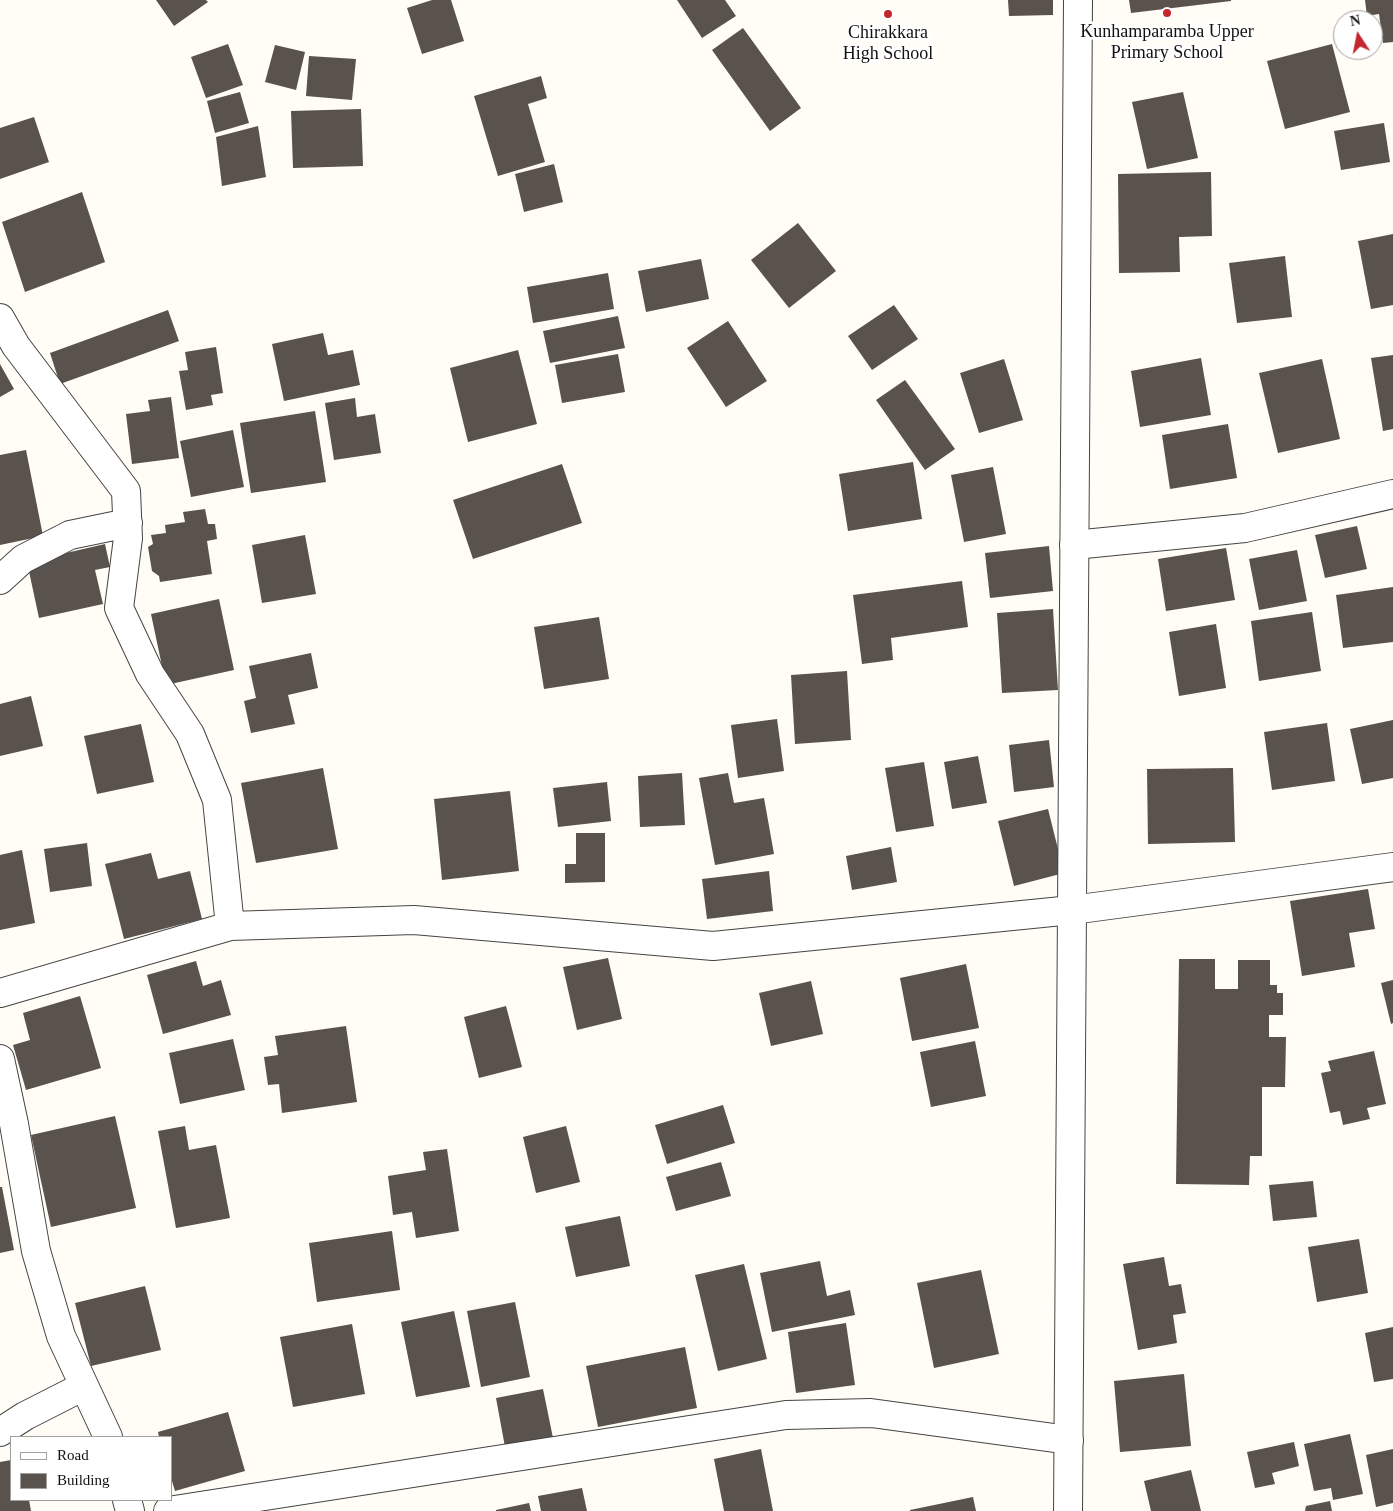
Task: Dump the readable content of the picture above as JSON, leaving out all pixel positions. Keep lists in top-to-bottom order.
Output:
{
  "places": ["Kunhamparamba Upper Primary School", "Chirakkara High School"],
  "legend": ["Road", "Building"],
  "north": "top"
}
